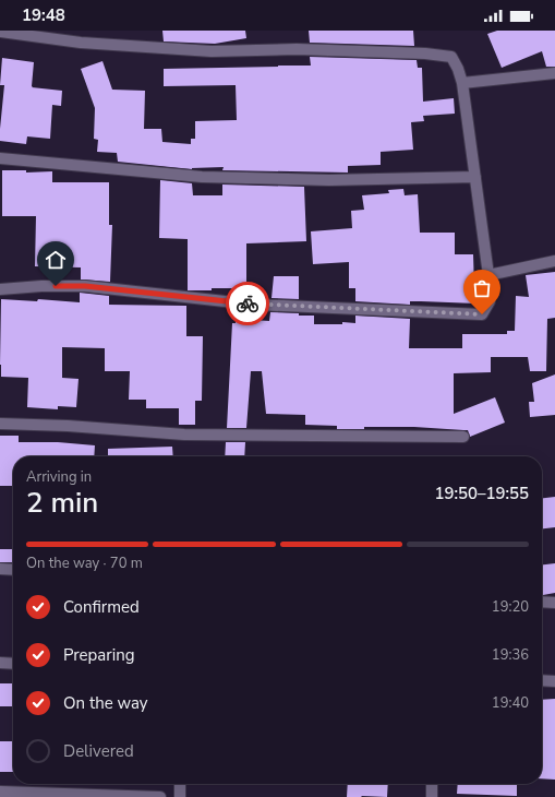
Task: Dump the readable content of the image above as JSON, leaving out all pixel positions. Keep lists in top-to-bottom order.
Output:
{
  "page": {
    "status": "19:48",
    "heading": ["2 min", "Arriving in", "19:50–19:55"],
    "bar": "On the way · 70 m",
    "list": [
      ["Confirmed", "19:20"],
      ["Preparing", "19:36"],
      ["On the way", "19:40"],
      "Delivered"
    ]
  }
}
